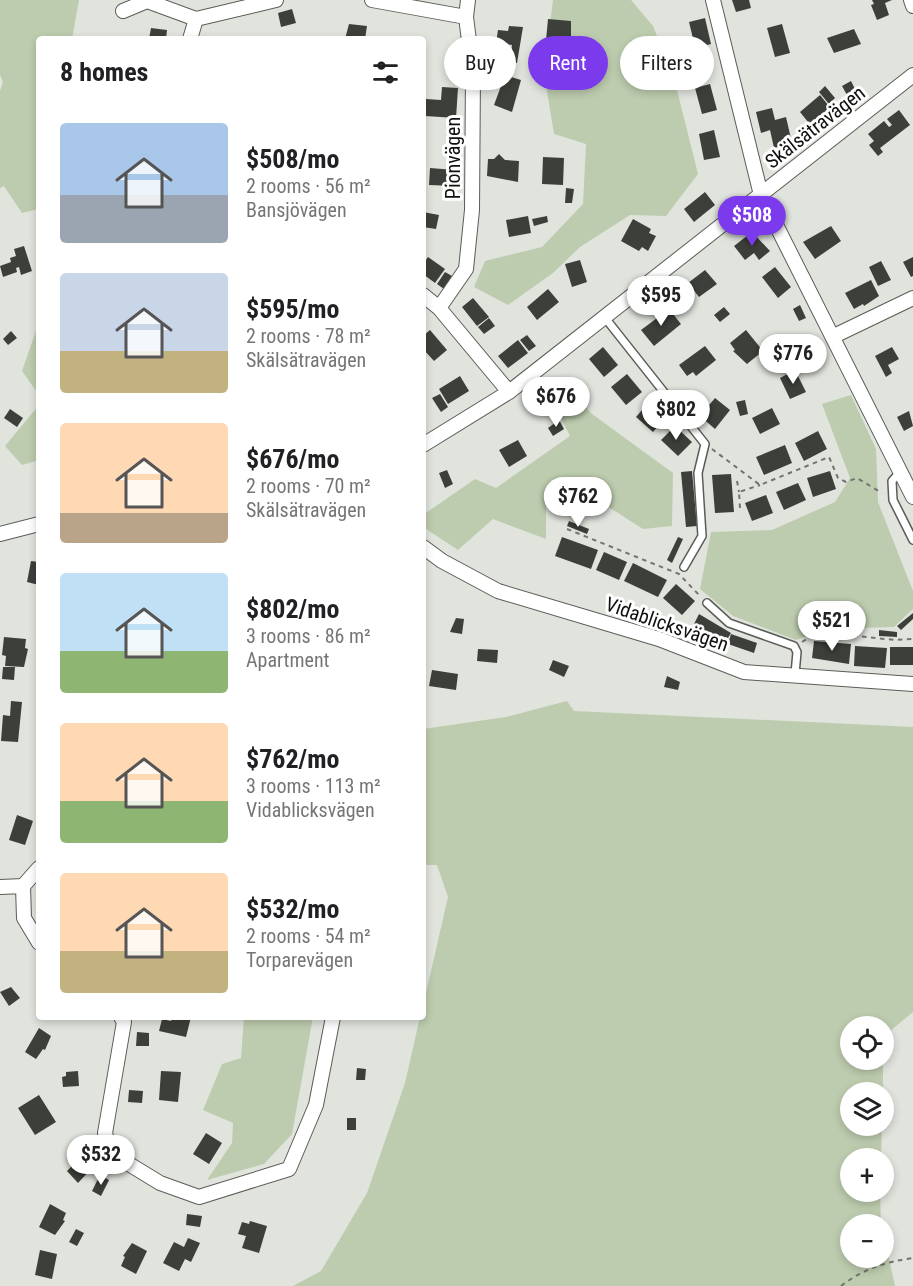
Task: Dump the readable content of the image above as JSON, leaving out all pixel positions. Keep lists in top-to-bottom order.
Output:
{
  "streets": {
    "street": ["Skälsätravägen", "Pionvägen", "Vidablicksvägen"]
  },
  "page": {
    "chip": ["Buy", "Rent", "Filters"],
    "heading": "8 homes",
    "list": [
      {
        "name": "$508/mo",
        "note": "2 rooms · 56 m² · Bansjövägen"
      },
      {
        "name": "$595/mo",
        "note": "2 rooms · 78 m² · Skälsätravägen"
      },
      {
        "name": "$676/mo",
        "note": "2 rooms · 70 m² · Skälsätravägen"
      },
      {
        "name": "$802/mo",
        "note": "3 rooms · 86 m² · Apartment"
      },
      {
        "name": "$762/mo",
        "note": "3 rooms · 113 m² · Vidablicksvägen"
      },
      {
        "name": "$532/mo",
        "note": "2 rooms · 54 m² · Torparevägen"
      }
    ],
    "price": [
      "$508",
      "$595",
      "$776",
      "$676",
      "$802",
      "$762",
      "$521",
      "$532"
    ],
    "map_buttons": ["+", "−"]
  }
}
